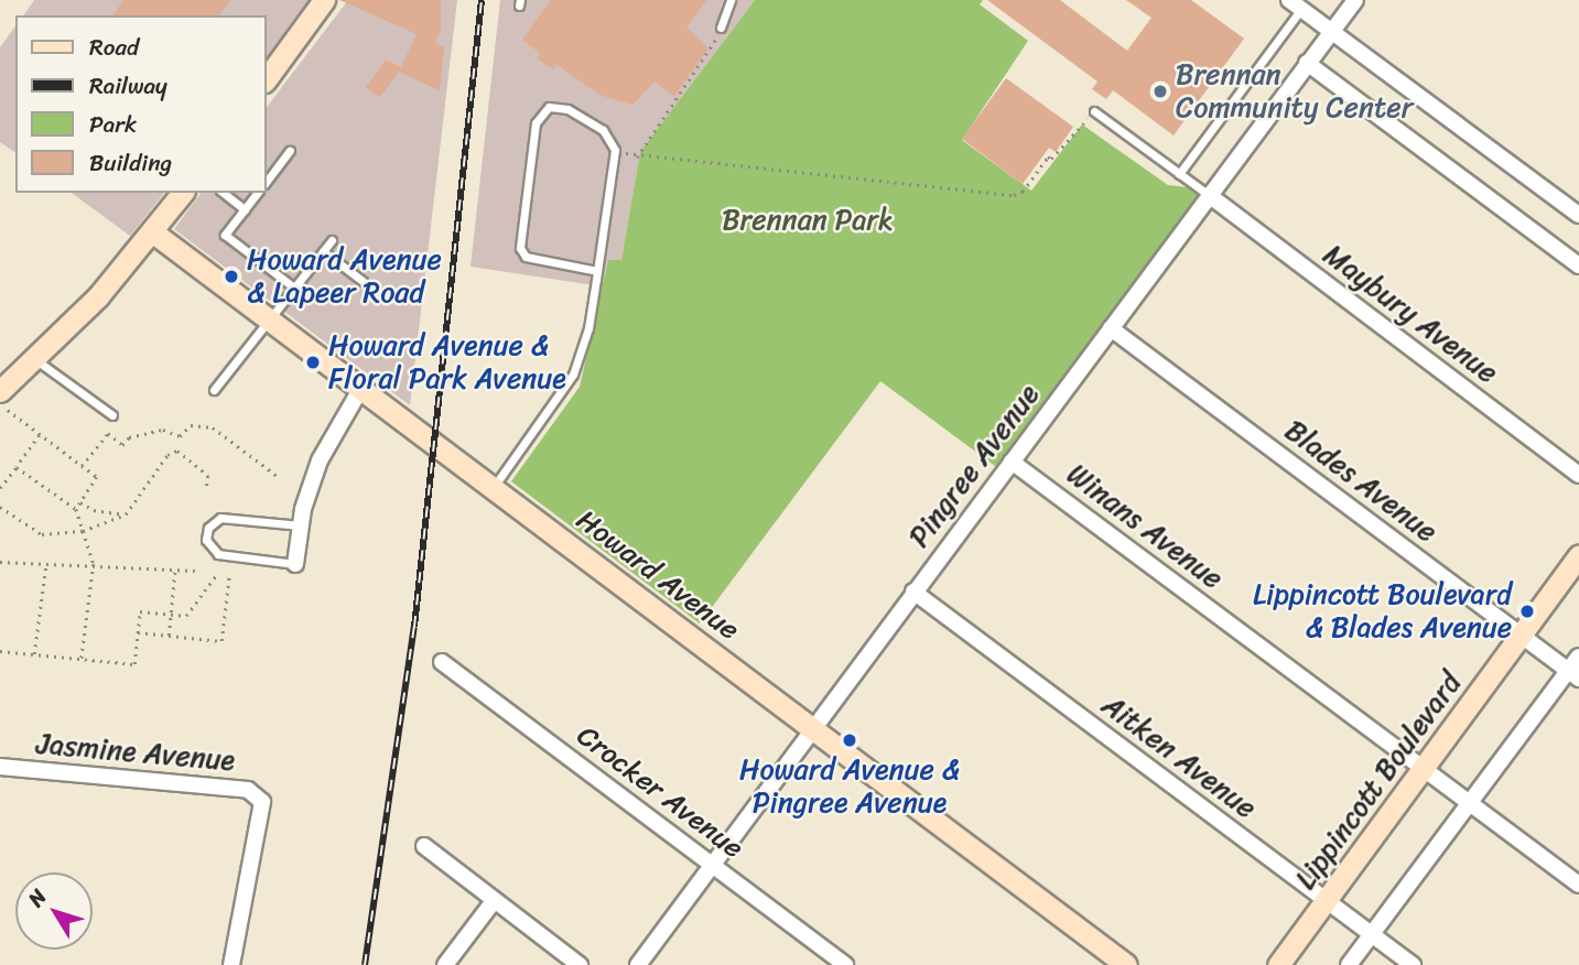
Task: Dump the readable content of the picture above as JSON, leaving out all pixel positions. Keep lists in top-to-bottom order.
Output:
{
  "streets": {
    "street": [
      "Maybury Avenue",
      "Pingree Avenue",
      "Blades Avenue",
      "Winans Avenue",
      "Howard Avenue",
      "Jasmine Avenue",
      "Aitken Avenue",
      "Lippincott Boulevard",
      "Crocker Avenue"
    ]
  },
  "crossings": [
    ["Maybury Avenue", "Pingree Avenue"],
    ["Pingree Avenue", "Blades Avenue"],
    ["Pingree Avenue", "Winans Avenue"],
    ["Pingree Avenue", "Howard Avenue"],
    ["Pingree Avenue", "Aitken Avenue"],
    ["Pingree Avenue", "Crocker Avenue"],
    ["Blades Avenue", "Lippincott Boulevard"],
    ["Winans Avenue", "Lippincott Boulevard"],
    ["Aitken Avenue", "Lippincott Boulevard"]
  ],
  "parks": ["Brennan Park"],
  "places": [
    "Brennan Community Center",
    "Howard Avenue & Lapeer Road",
    "Howard Avenue & Floral Park Avenue",
    "Lippincott Boulevard & Blades Avenue",
    "Howard Avenue & Pingree Avenue"
  ],
  "legend": [
    "Road",
    "Railway",
    "Park",
    "Building"
  ],
  "north": "top left"
}
